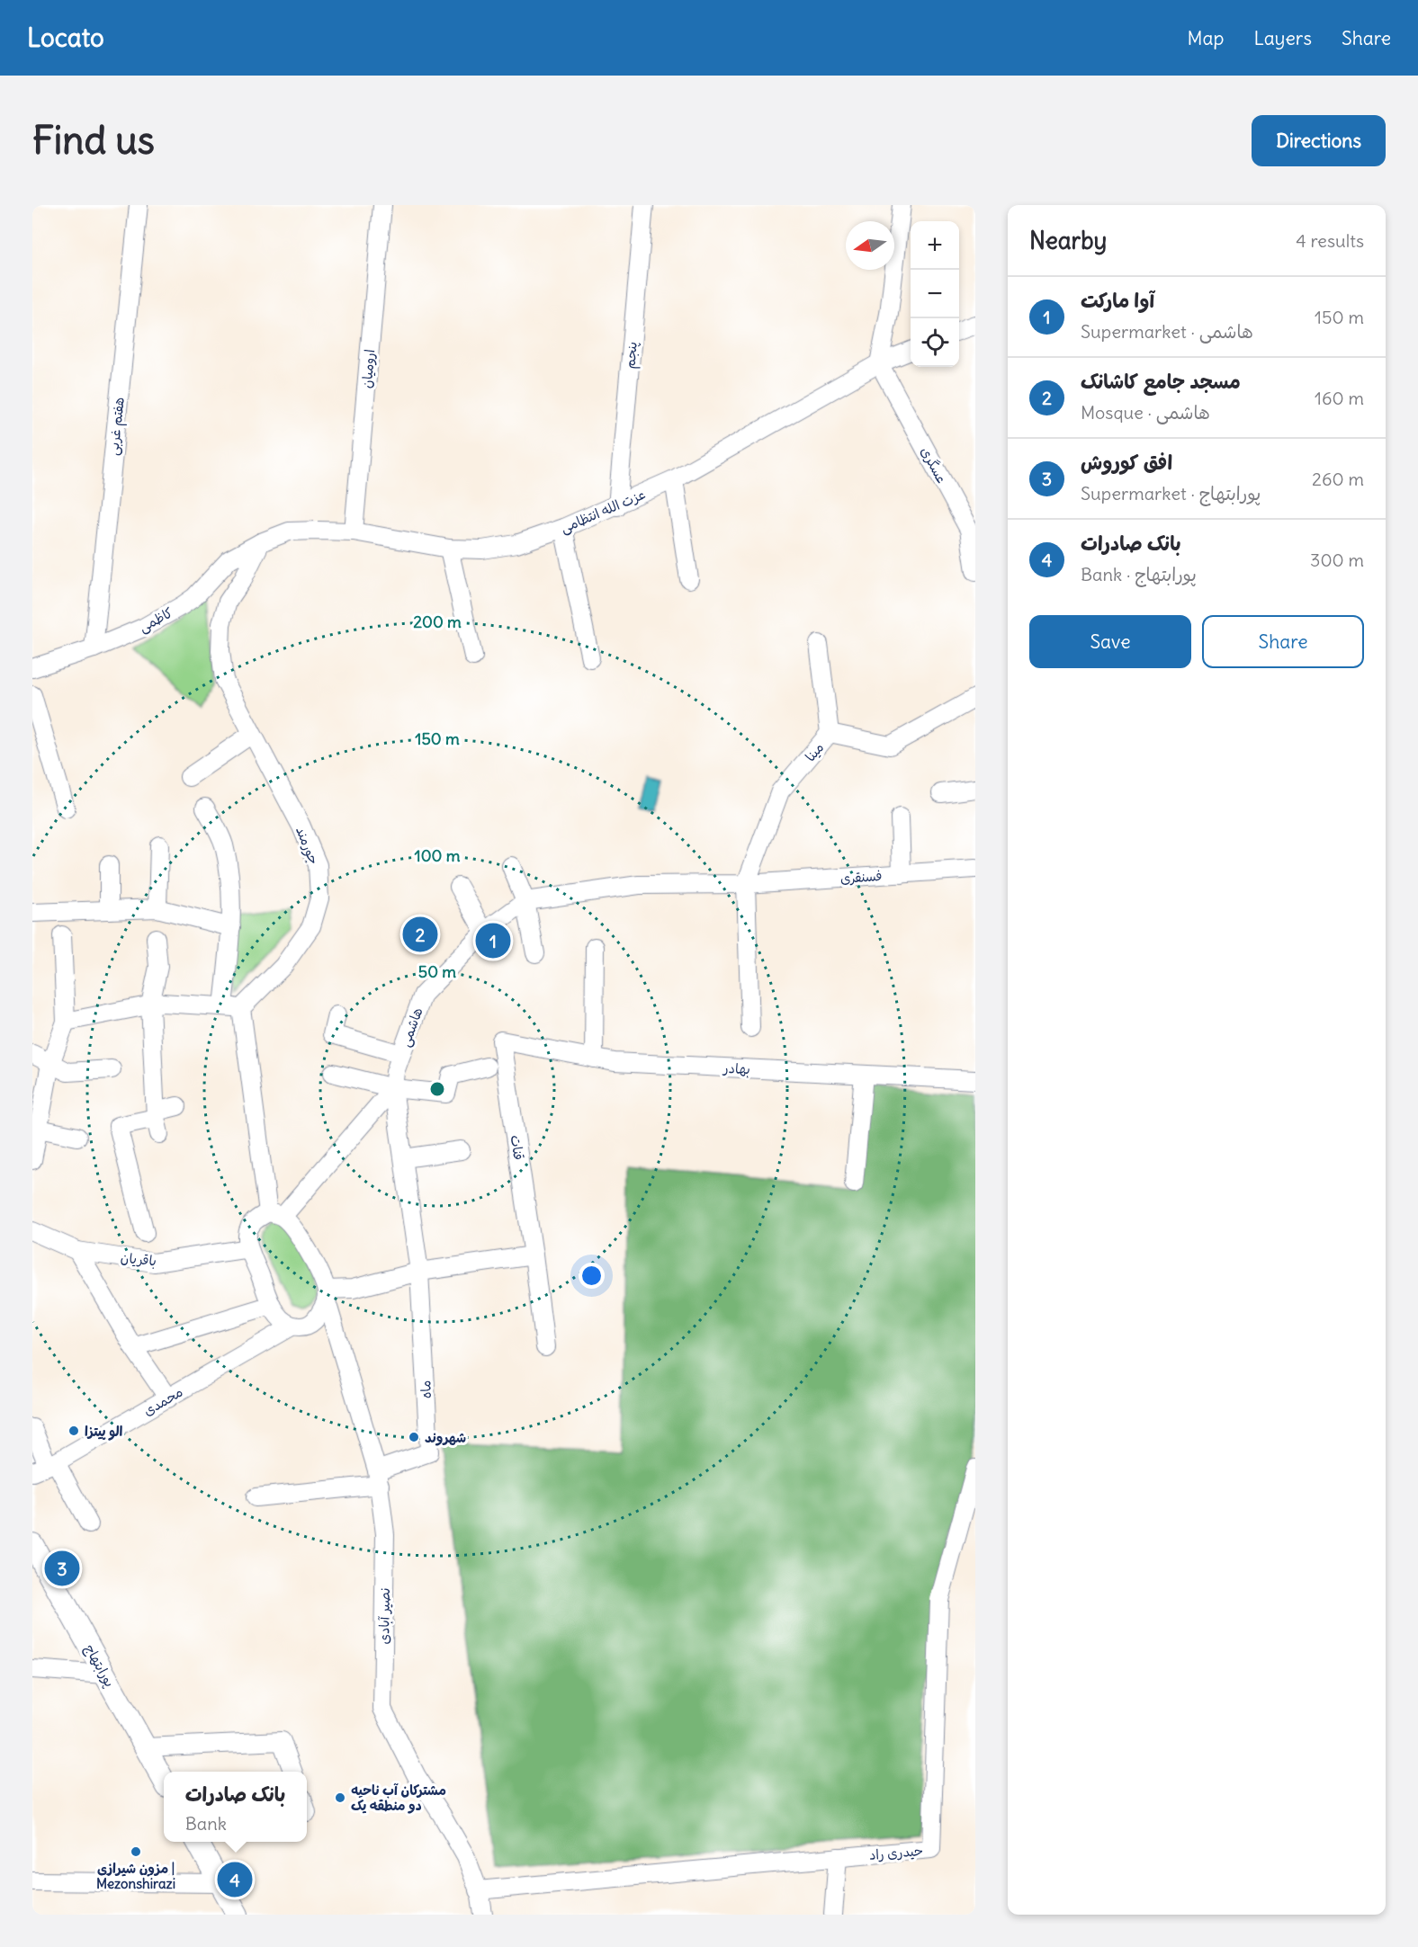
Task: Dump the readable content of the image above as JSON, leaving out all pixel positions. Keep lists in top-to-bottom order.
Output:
{
  "streets": {
    "main road": ["پورابتهاج"],
    "street": [
      "پنجم",
      "ارومیان",
      "هفتم غربی",
      "عسگری",
      "عزت الله انتظامی",
      "کاظمی",
      "مینا",
      "جورمند",
      "فسنقری",
      "هاشمی",
      "بهادر",
      "قنات",
      "باقریان",
      "ماه",
      "محمدی",
      "نصیر آبادی",
      "حیدری راد"
    ]
  },
  "crossings": [
    ["پنجم", "عزت الله انتظامی"],
    ["ارومیان", "عزت الله انتظامی"],
    ["هفتم غربی", "کاظمی"],
    ["عسگری", "عزت الله انتظامی"],
    ["عزت الله انتظامی", "کاظمی"],
    ["عزت الله انتظامی", "جورمند"],
    ["کاظمی", "جورمند"],
    ["مینا", "فسنقری"],
    ["مینا", "هاشمی"],
    ["فسنقری", "هاشمی"],
    ["هاشمی", "باقریان"],
    ["هاشمی", "نصیر آبادی"],
    ["بهادر", "قنات"],
    ["ماه", "نصیر آبادی"],
    ["محمدی", "نصیر آبادی"],
    ["نصیر آبادی", "حیدری راد"]
  ],
  "places": [
    "الو پیتزا",
    "شهروند",
    "مشترکان آب ناحیه دو منطقه یک",
    "مزون شيرازی | Mezonshirazi"
  ],
  "north": "left",
  "page": {
    "header": "Locato",
    "nav": ["Map", "Layers", "Share"],
    "buttons": [
      "Directions",
      ["Save", "Share"]
    ],
    "title": "Find us",
    "heading": ["Nearby", "4 results"],
    "map_buttons": ["+", "−"],
    "list": [
      {
        "mark": "1",
        "name": "آوا مارکت",
        "note": "Supermarket · هاشمی",
        "value": "150 m"
      },
      {
        "mark": "2",
        "name": "مسجد جامع کاشانک",
        "note": "Mosque · هاشمی",
        "value": "160 m"
      },
      {
        "mark": "3",
        "name": "افق کوروش",
        "note": "Supermarket · پورابتهاج",
        "value": "260 m"
      },
      {
        "mark": "4",
        "name": "بانک صادرات",
        "note": "Bank · پورابتهاج",
        "value": "300 m"
      }
    ],
    "pins": [
      "2",
      "1",
      "3",
      "4"
    ],
    "popup": ["بانک صادرات", "Bank"]
  },
  "rings": [
    "200 m",
    "150 m",
    "100 m",
    "50 m"
  ]
}
